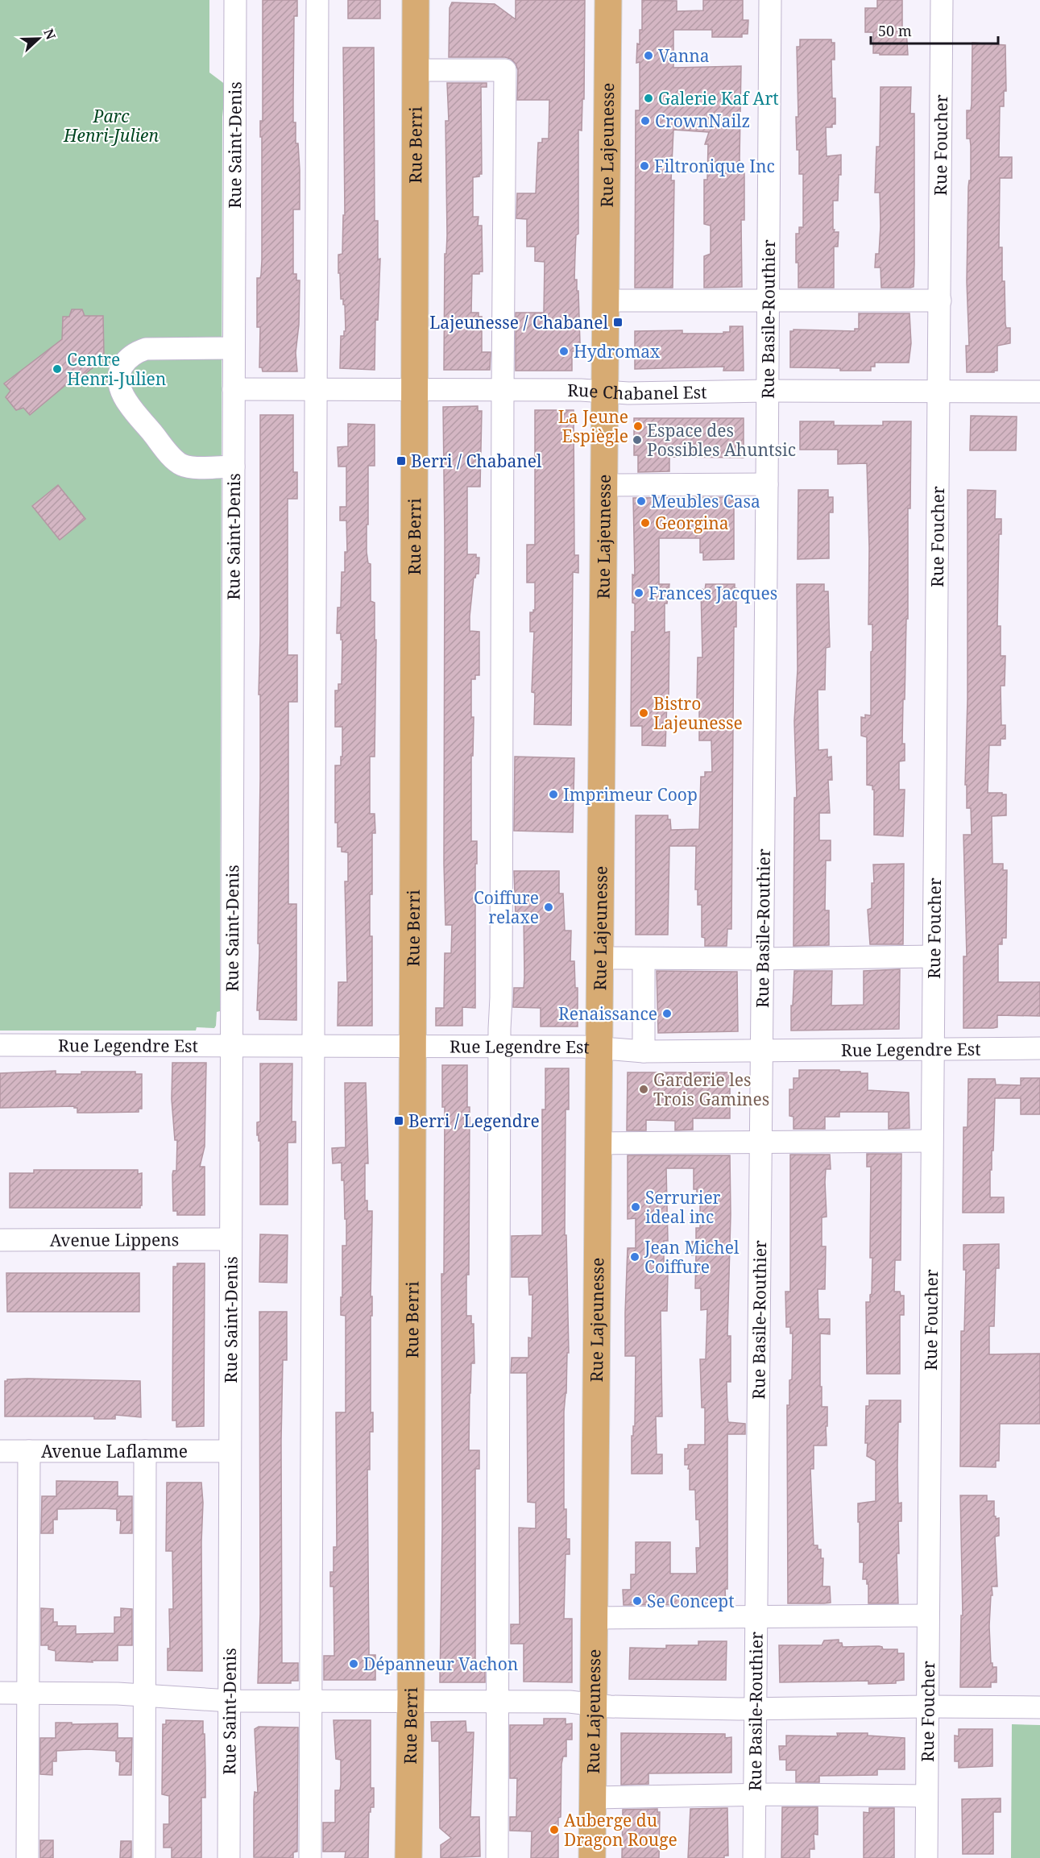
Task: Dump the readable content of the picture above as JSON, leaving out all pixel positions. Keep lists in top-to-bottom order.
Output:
{
  "streets": {
    "main road": ["Rue Berri", "Rue Lajeunesse"],
    "street": [
      "Rue Saint-Denis",
      "Rue Foucher",
      "Rue Basile-Routhier",
      "Rue Chabanel Est",
      "Rue Legendre Est",
      "Avenue Lippens",
      "Avenue Laflamme"
    ]
  },
  "crossings": [
    ["Rue Saint-Denis", "Rue Chabanel Est"],
    ["Rue Saint-Denis", "Rue Legendre Est"],
    ["Rue Saint-Denis", "Avenue Lippens"],
    ["Rue Saint-Denis", "Avenue Laflamme"],
    ["Rue Berri", "Rue Chabanel Est"],
    ["Rue Berri", "Rue Legendre Est"],
    ["Rue Lajeunesse", "Rue Chabanel Est"],
    ["Rue Lajeunesse", "Rue Legendre Est"],
    ["Rue Foucher", "Rue Chabanel Est"],
    ["Rue Foucher", "Rue Legendre Est"],
    ["Rue Basile-Routhier", "Rue Chabanel Est"],
    ["Rue Basile-Routhier", "Rue Legendre Est"]
  ],
  "parks": ["Parc Henri-Julien"],
  "places": {
    "other": [
      "Vanna",
      "Galerie Kaf Art",
      "CrownNailz",
      "Filtronique Inc",
      "Hydromax",
      "Centre Henri-Julien",
      "La Jeune Espiègle",
      "Espace des Possibles Ahuntsic",
      "Meubles Casa",
      "Georgina",
      "Frances Jacques",
      "Bistro Lajeunesse",
      "Imprimeur Coop",
      "Coiffure relaxe",
      "Renaissance",
      "Garderie les Trois Gamines",
      "Serrurier ideal inc",
      "Jean Michel Coiffure",
      "Se Concept",
      "Dépanneur Vachon",
      "Auberge du Dragon Rouge"
    ],
    "transit": ["Lajeunesse / Chabanel", "Berri / Chabanel", "Berri / Legendre"]
  },
  "scale_bar": "50 m",
  "north": "right"
}
